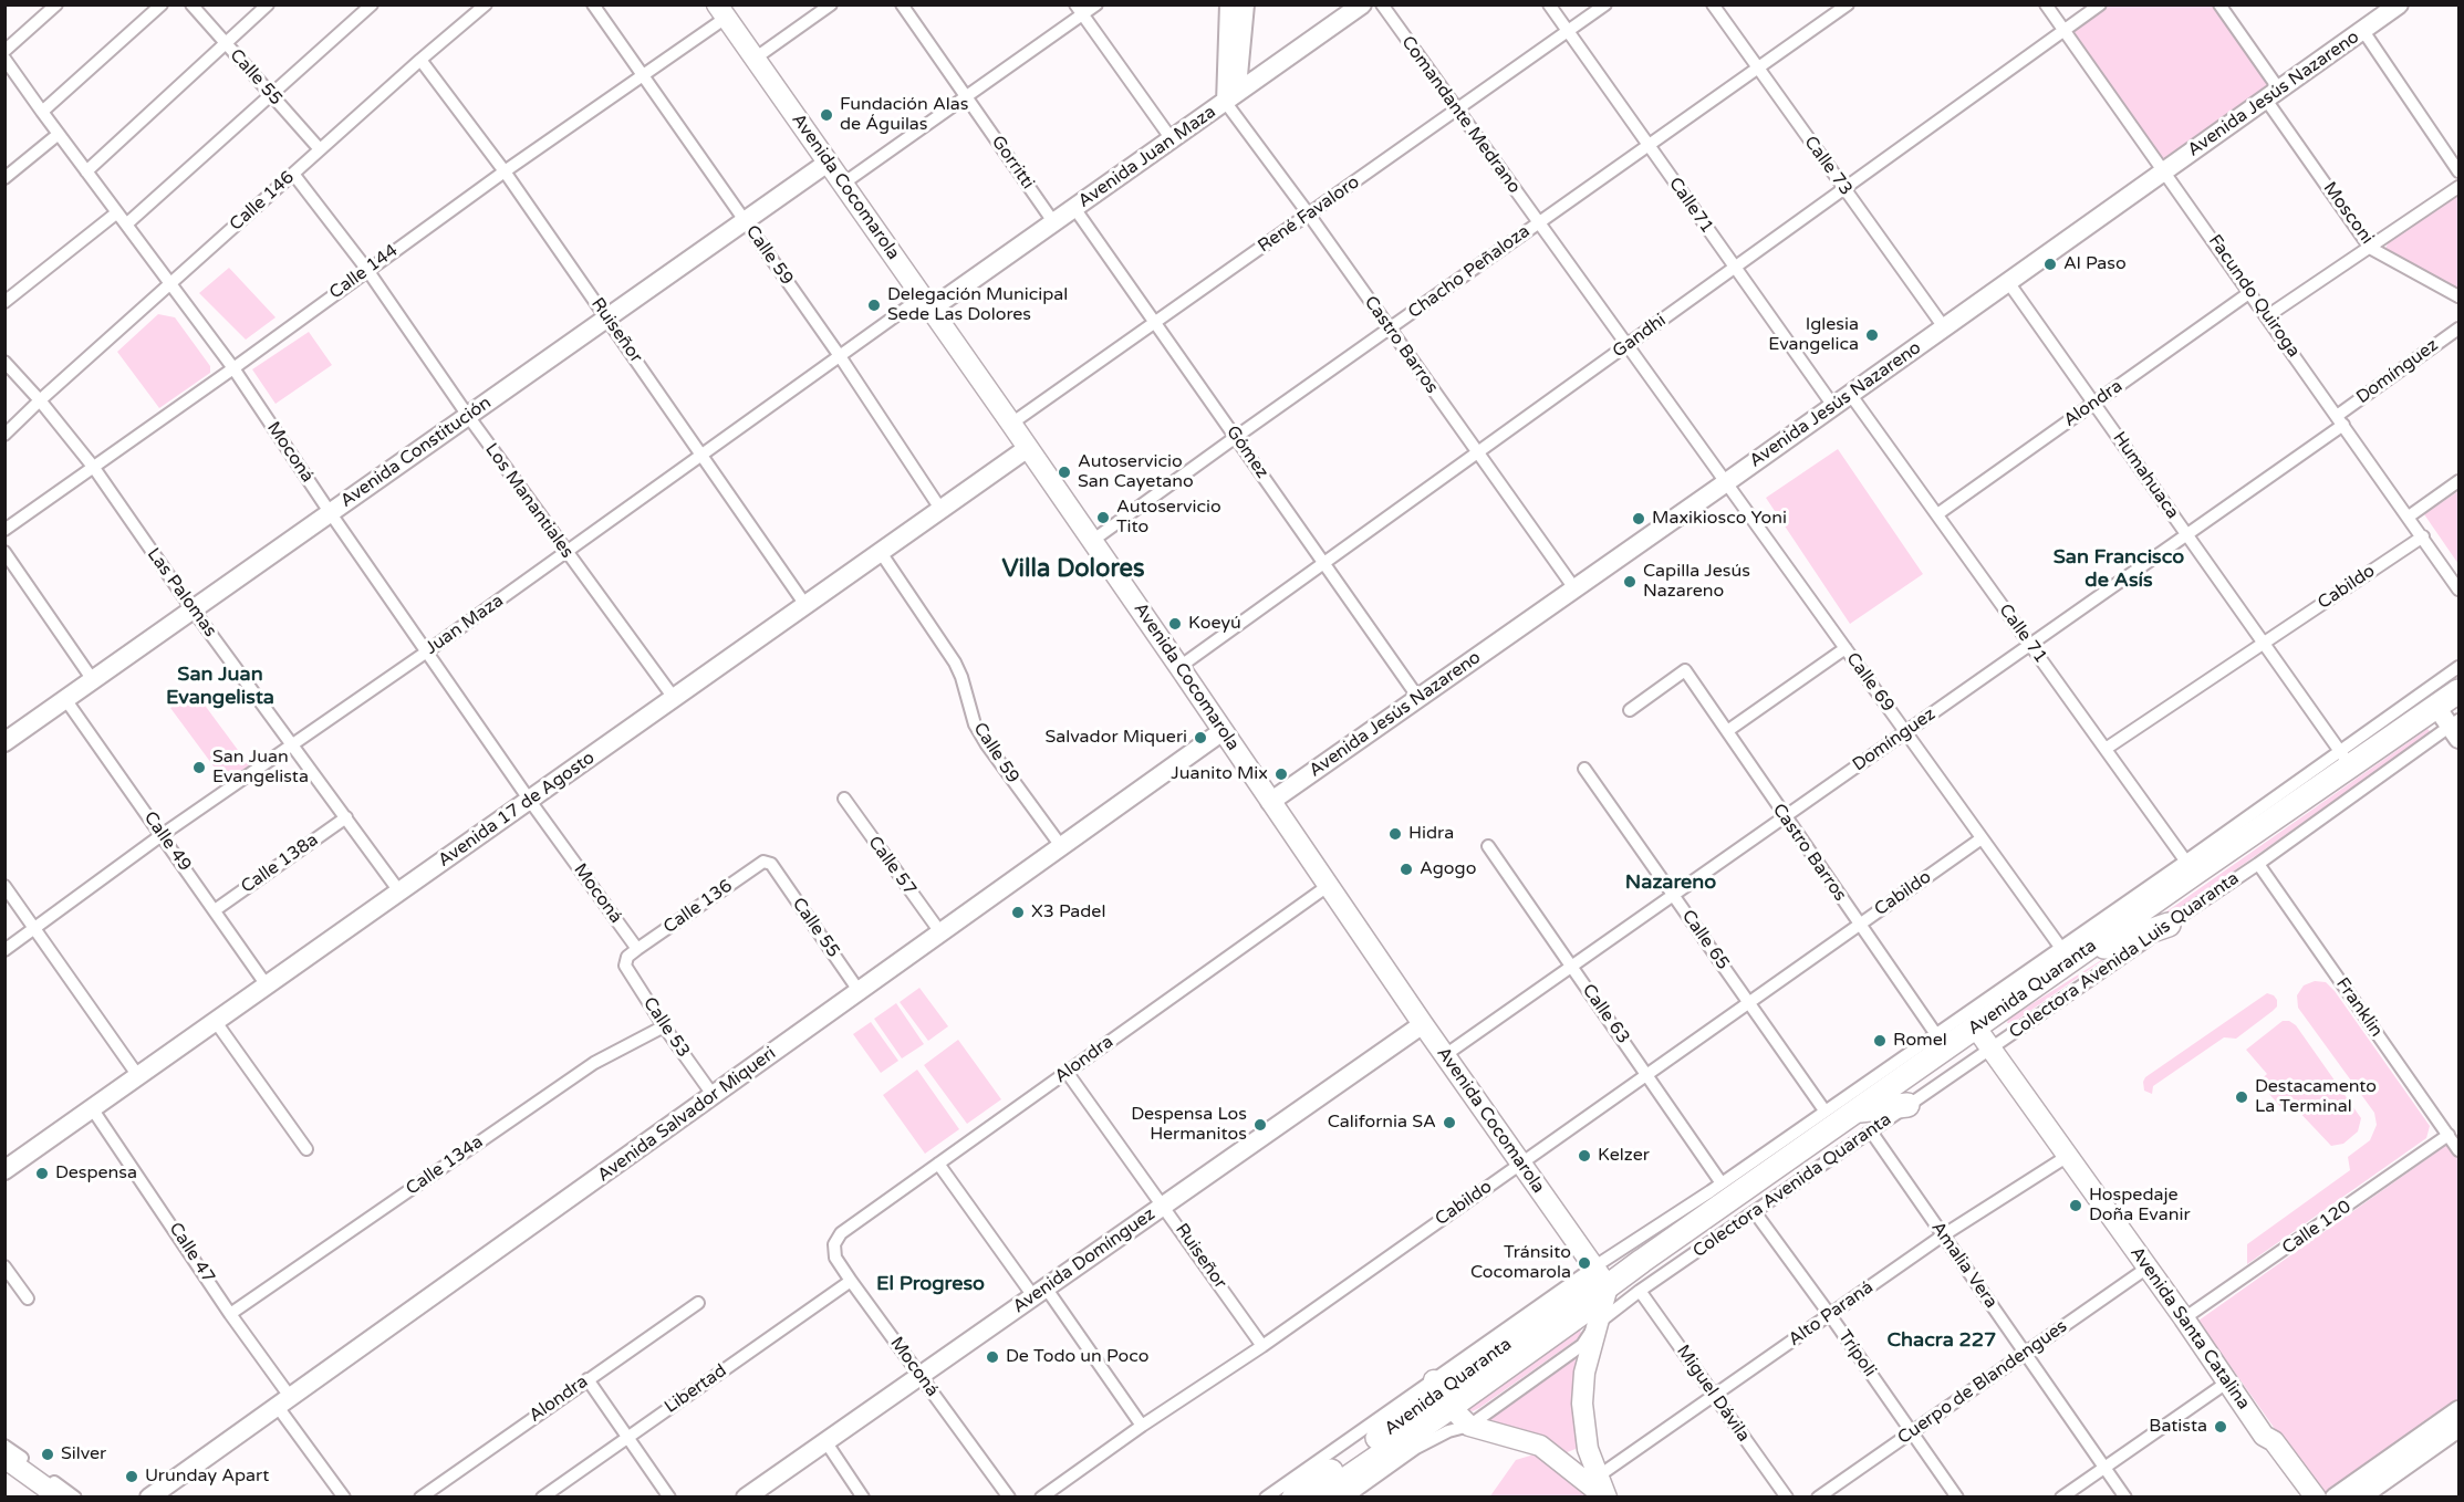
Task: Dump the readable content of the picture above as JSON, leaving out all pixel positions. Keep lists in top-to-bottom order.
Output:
{
  "streets": {
    "highway": ["Avenida Quaranta"],
    "main road": [
      "Avenida Jesús Nazareno",
      "Avenida Juan Maza",
      "Avenida Cocomarola",
      "Avenida Constitución",
      "Avenida 17 de Agosto",
      "Avenida Salvador Miqueri",
      "Avenida Domínguez",
      "Avenida Santa Catalina"
    ],
    "street": [
      "Calle 55",
      "Comandante Medrano",
      "Gorritti",
      "Calle 73",
      "Calle 146",
      "Calle71",
      "Mosconi",
      "René Favaloro",
      "Calle 59",
      "Calle 144",
      "Chacho Peñaloza",
      "Facundo Quiroga",
      "Ruiseñor",
      "Gandhi",
      "Castro Barros",
      "Domínguez",
      "Alondra",
      "Moconá",
      "Gómez",
      "Humahuaca",
      "Los Manantiales",
      "Cabildo",
      "Las Palomas",
      "Juan Maza",
      "Calle 71",
      "Calle 69",
      "Calle 49",
      "Calle 138a",
      "Calle 57",
      "Calle 136",
      "Calle 65",
      "Colectora Avenida Luis Quaranta",
      "Franklin",
      "Calle 63",
      "Calle 53",
      "Calle 134a",
      "Colectora Avenida Quaranta",
      "Calle 120",
      "Calle 47",
      "Amalia Vera",
      "Alto Paraná",
      "Trípoli",
      "Cuerpo de Blandengues",
      "Libertad",
      "Miguel Dávila"
    ]
  },
  "crossings": [
    ["Calle 55", "Calle 146"],
    ["Calle 55", "Calle 136"],
    ["Calle 55", "Avenida Salvador Miqueri"],
    ["Avenida Jesús Nazareno", "Comandante Medrano"],
    ["Avenida Jesús Nazareno", "Calle 73"],
    ["Avenida Jesús Nazareno", "Avenida Cocomarola"],
    ["Avenida Jesús Nazareno", "Calle71"],
    ["Avenida Jesús Nazareno", "Mosconi"],
    ["Avenida Jesús Nazareno", "Facundo Quiroga"],
    ["Avenida Jesús Nazareno", "Castro Barros"],
    ["Avenida Jesús Nazareno", "Gómez"],
    ["Avenida Jesús Nazareno", "Humahuaca"],
    ["Avenida Jesús Nazareno", "Calle 71"],
    ["Avenida Jesús Nazareno", "Calle 69"],
    ["Comandante Medrano", "René Favaloro"],
    ["Comandante Medrano", "Chacho Peñaloza"],
    ["Comandante Medrano", "Gandhi"],
    ["Comandante Medrano", "Calle 69"],
    ["Avenida Juan Maza", "Gorritti"],
    ["Avenida Juan Maza", "Avenida Cocomarola"],
    ["Avenida Juan Maza", "Castro Barros"],
    ["Avenida Juan Maza", "Gómez"],
    ["Avenida Juan Maza", "Juan Maza"],
    ["Calle 73", "Chacho Peñaloza"],
    ["Calle 73", "Gandhi"],
    ["Avenida Cocomarola", "René Favaloro"],
    ["Avenida Cocomarola", "Calle 144"],
    ["Avenida Cocomarola", "Chacho Peñaloza"],
    ["Avenida Cocomarola", "Gandhi"],
    ["Avenida Cocomarola", "Domínguez"],
    ["Avenida Cocomarola", "Alondra"],
    ["Avenida Cocomarola", "Avenida Constitución"],
    ["Avenida Cocomarola", "Cabildo"],
    ["Avenida Cocomarola", "Juan Maza"],
    ["Avenida Cocomarola", "Avenida 17 de Agosto"],
    ["Avenida Cocomarola", "Avenida Quaranta"],
    ["Avenida Cocomarola", "Avenida Salvador Miqueri"],
    ["Avenida Cocomarola", "Avenida Domínguez"],
    ["Calle 146", "Ruiseñor"],
    ["Calle 146", "Moconá"],
    ["Calle 146", "Los Manantiales"],
    ["Calle 146", "Las Palomas"],
    ["Calle71", "René Favaloro"],
    ["Calle71", "Chacho Peñaloza"],
    ["Calle71", "Gandhi"],
    ["René Favaloro", "Castro Barros"],
    ["René Favaloro", "Gómez"],
    ["Calle 59", "Calle 144"],
    ["Calle 59", "Avenida Constitución"],
    ["Calle 59", "Juan Maza"],
    ["Calle 59", "Avenida 17 de Agosto"],
    ["Calle 59", "Avenida Salvador Miqueri"],
    ["Calle 144", "Ruiseñor"],
    ["Calle 144", "Moconá"],
    ["Calle 144", "Los Manantiales"],
    ["Calle 144", "Las Palomas"],
    ["Chacho Peñaloza", "Castro Barros"],
    ["Chacho Peñaloza", "Gómez"],
    ["Facundo Quiroga", "Gandhi"],
    ["Facundo Quiroga", "Domínguez"],
    ["Facundo Quiroga", "Alondra"],
    ["Facundo Quiroga", "Cabildo"],
    ["Ruiseñor", "Alondra"],
    ["Ruiseñor", "Avenida Constitución"],
    ["Ruiseñor", "Cabildo"],
    ["Ruiseñor", "Juan Maza"],
    ["Ruiseñor", "Avenida 17 de Agosto"],
    ["Ruiseñor", "Avenida Domínguez"],
    ["Gandhi", "Castro Barros"],
    ["Gandhi", "Gómez"],
    ["Castro Barros", "Domínguez"],
    ["Castro Barros", "Cabildo"],
    ["Domínguez", "Humahuaca"],
    ["Domínguez", "Calle 71"],
    ["Domínguez", "Calle 69"],
    ["Domínguez", "Calle 65"],
    ["Domínguez", "Calle 63"],
    ["Alondra", "Moconá"],
    ["Alondra", "Humahuaca"],
    ["Alondra", "Calle 71"],
    ["Moconá", "Avenida Constitución"],
    ["Moconá", "Juan Maza"],
    ["Moconá", "Avenida 17 de Agosto"],
    ["Moconá", "Calle 136"],
    ["Moconá", "Calle 53"],
    ["Moconá", "Avenida Domínguez"],
    ["Moconá", "Libertad"],
    ["Avenida Constitución", "Los Manantiales"],
    ["Avenida Constitución", "Las Palomas"],
    ["Avenida Constitución", "Calle 49"],
    ["Humahuaca", "Cabildo"],
    ["Humahuaca", "Avenida Quaranta"],
    ["Los Manantiales", "Juan Maza"],
    ["Los Manantiales", "Avenida 17 de Agosto"],
    ["Cabildo", "Calle 71"],
    ["Cabildo", "Calle 69"],
    ["Cabildo", "Calle 65"],
    ["Cabildo", "Calle 63"],
    ["Las Palomas", "Juan Maza"],
    ["Las Palomas", "Avenida 17 de Agosto"],
    ["Las Palomas", "Calle 138a"],
    ["Juan Maza", "Calle 49"],
    ["Calle 71", "Avenida Quaranta"],
    ["Calle 69", "Avenida Quaranta"],
    ["Avenida 17 de Agosto", "Calle 49"],
    ["Avenida 17 de Agosto", "Calle 47"],
    ["Calle 49", "Calle 138a"],
    ["Calle 57", "Avenida Salvador Miqueri"],
    ["Calle 136", "Calle 53"],
    ["Colectora Avenida Luis Quaranta", "Franklin"],
    ["Colectora Avenida Luis Quaranta", "Colectora Avenida Quaranta"],
    ["Colectora Avenida Luis Quaranta", "Avenida Santa Catalina"],
    ["Avenida Quaranta", "Avenida Santa Catalina"],
    ["Franklin", "Calle 120"],
    ["Calle 53", "Avenida Salvador Miqueri"],
    ["Calle 53", "Calle 134a"],
    ["Avenida Salvador Miqueri", "Calle 47"],
    ["Calle 134a", "Calle 47"],
    ["Colectora Avenida Quaranta", "Amalia Vera"],
    ["Colectora Avenida Quaranta", "Avenida Santa Catalina"],
    ["Colectora Avenida Quaranta", "Trípoli"],
    ["Colectora Avenida Quaranta", "Miguel Dávila"],
    ["Calle 120", "Avenida Santa Catalina"],
    ["Amalia Vera", "Alto Paraná"],
    ["Amalia Vera", "Cuerpo de Blandengues"],
    ["Alto Paraná", "Avenida Santa Catalina"],
    ["Alto Paraná", "Trípoli"],
    ["Alto Paraná", "Miguel Dávila"],
    ["Avenida Santa Catalina", "Cuerpo de Blandengues"],
    ["Trípoli", "Cuerpo de Blandengues"]
  ],
  "districts": [
    "San Francisco de Asís",
    "Villa Dolores",
    "San Juan Evangelista",
    "Nazareno",
    "El Progreso",
    "Chacra 227"
  ],
  "places": [
    "Fundación Alas de Águilas",
    "Al Paso",
    "Delegación Municipal Sede Las Dolores",
    "Iglesia Evangelica",
    "Autoservicio San Cayetano",
    "Autoservicio Tito",
    "Maxikiosco Yoni",
    "Capilla Jesús Nazareno",
    "Koeyú",
    "Salvador Miqueri",
    "San Juan Evangelista",
    "Juanito Mix",
    "Hidra",
    "Agogo",
    "X3 Padel",
    "Romel",
    "Destacamento La Terminal",
    "California SA",
    "Despensa Los Hermanitos",
    "Kelzer",
    "Despensa",
    "Hospedaje Doña Evanir",
    "Tránsito Cocomarola",
    "De Todo un Poco",
    "Batista",
    "Silver",
    "Urunday Apart"
  ]
}
